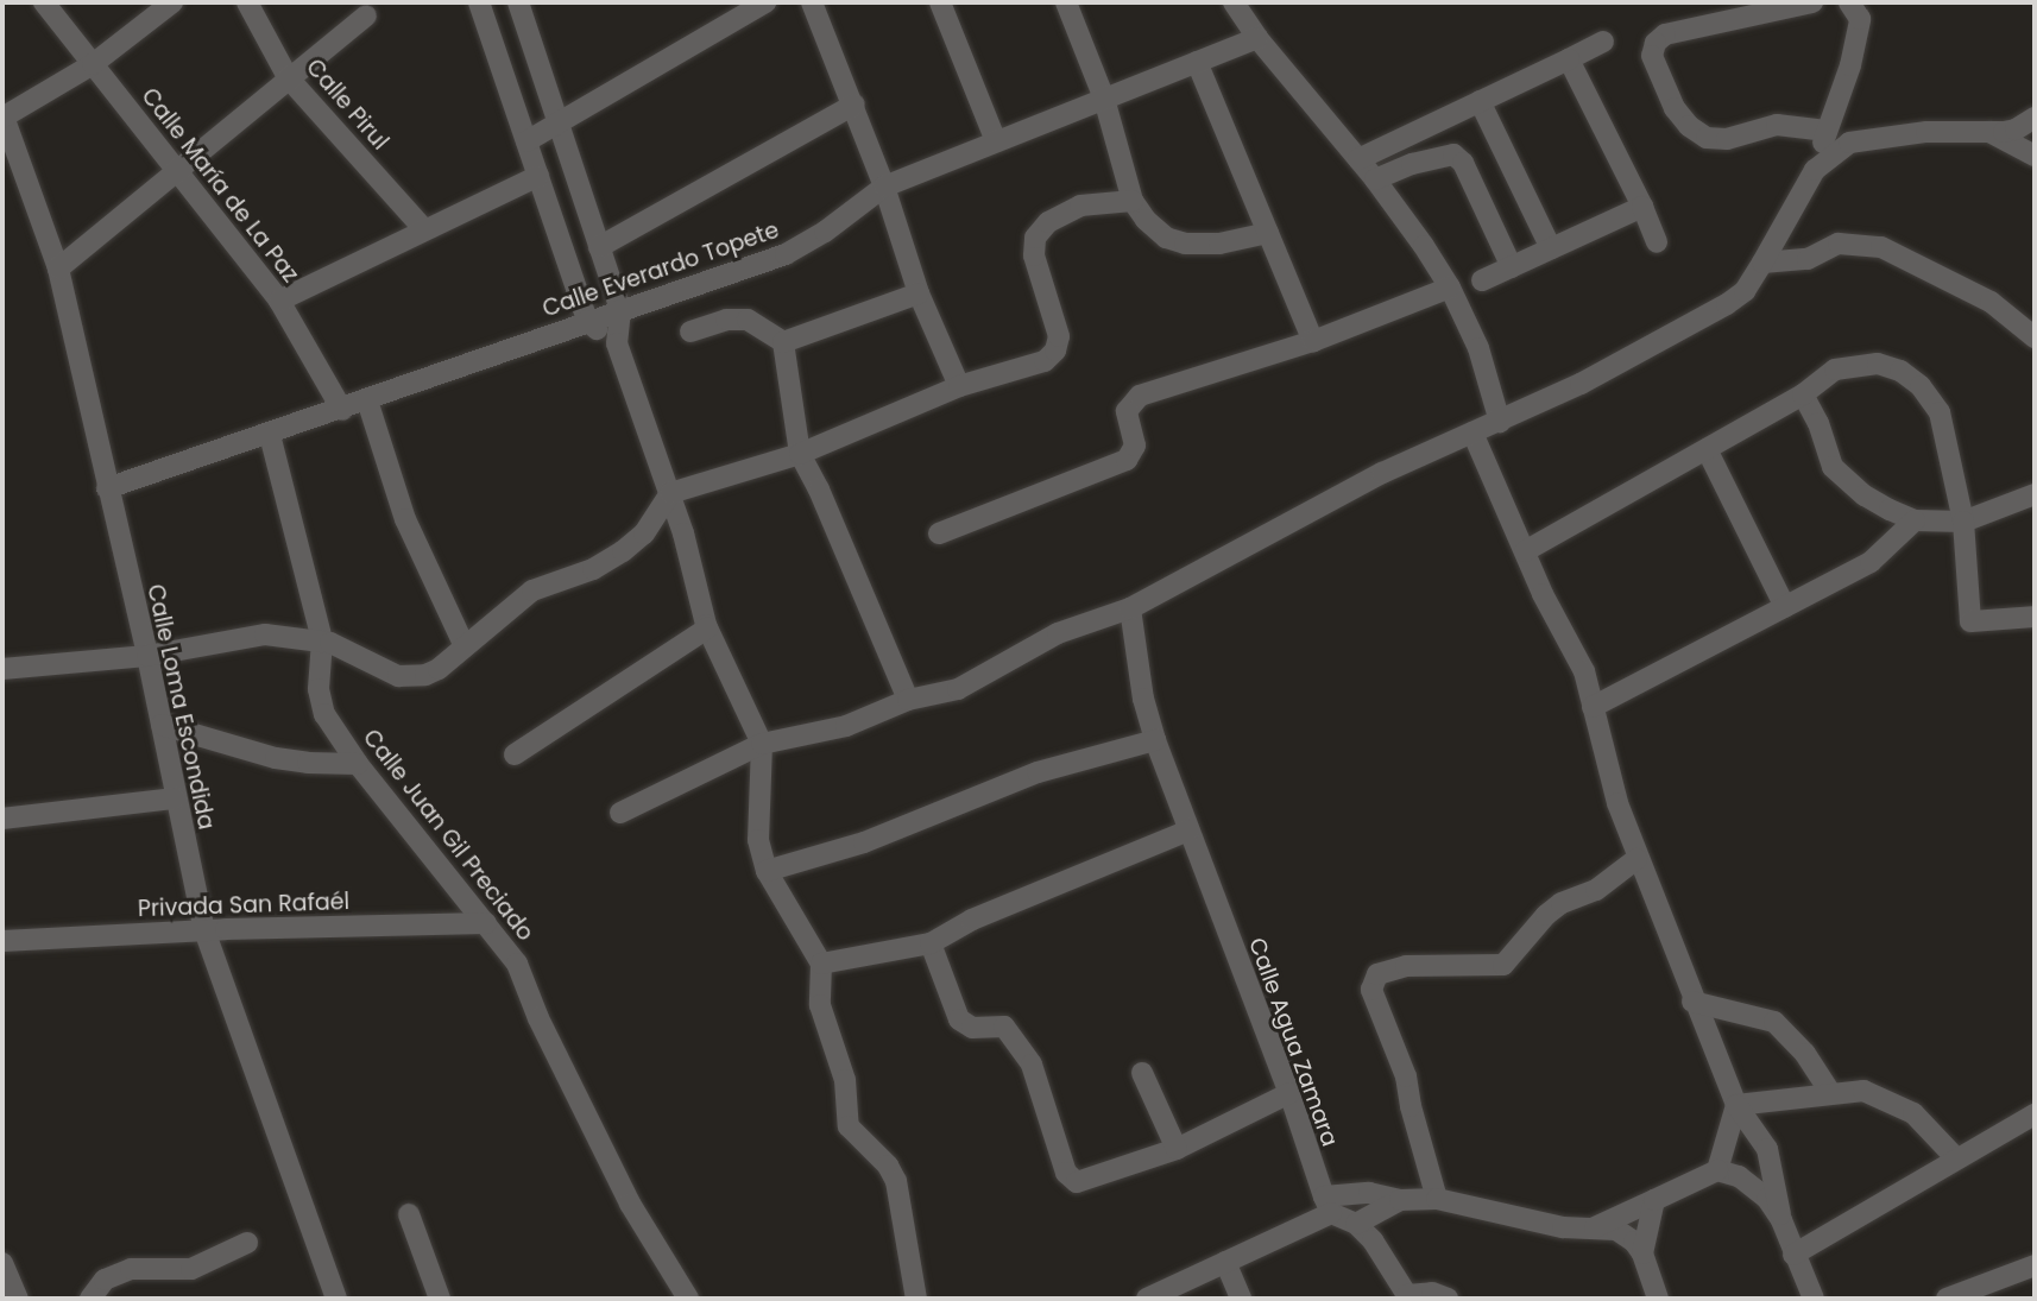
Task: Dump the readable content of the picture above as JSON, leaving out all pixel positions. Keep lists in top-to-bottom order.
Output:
{
  "streets": {
    "street": [
      "Calle Pirul",
      "Calle María de La Paz",
      "Calle Everardo Topete",
      "Calle Loma Escondida",
      "Calle Juan Gil Preciado",
      "Privada San Rafaél",
      "Calle Agua Zamara"
    ]
  },
  "crossings": [
    ["Calle María de La Paz", "Calle Everardo Topete"],
    ["Calle Everardo Topete", "Calle Loma Escondida"],
    ["Calle Everardo Topete", "Calle Juan Gil Preciado"],
    ["Calle Loma Escondida", "Privada San Rafaél"],
    ["Calle Juan Gil Preciado", "Privada San Rafaél"]
  ]
}
